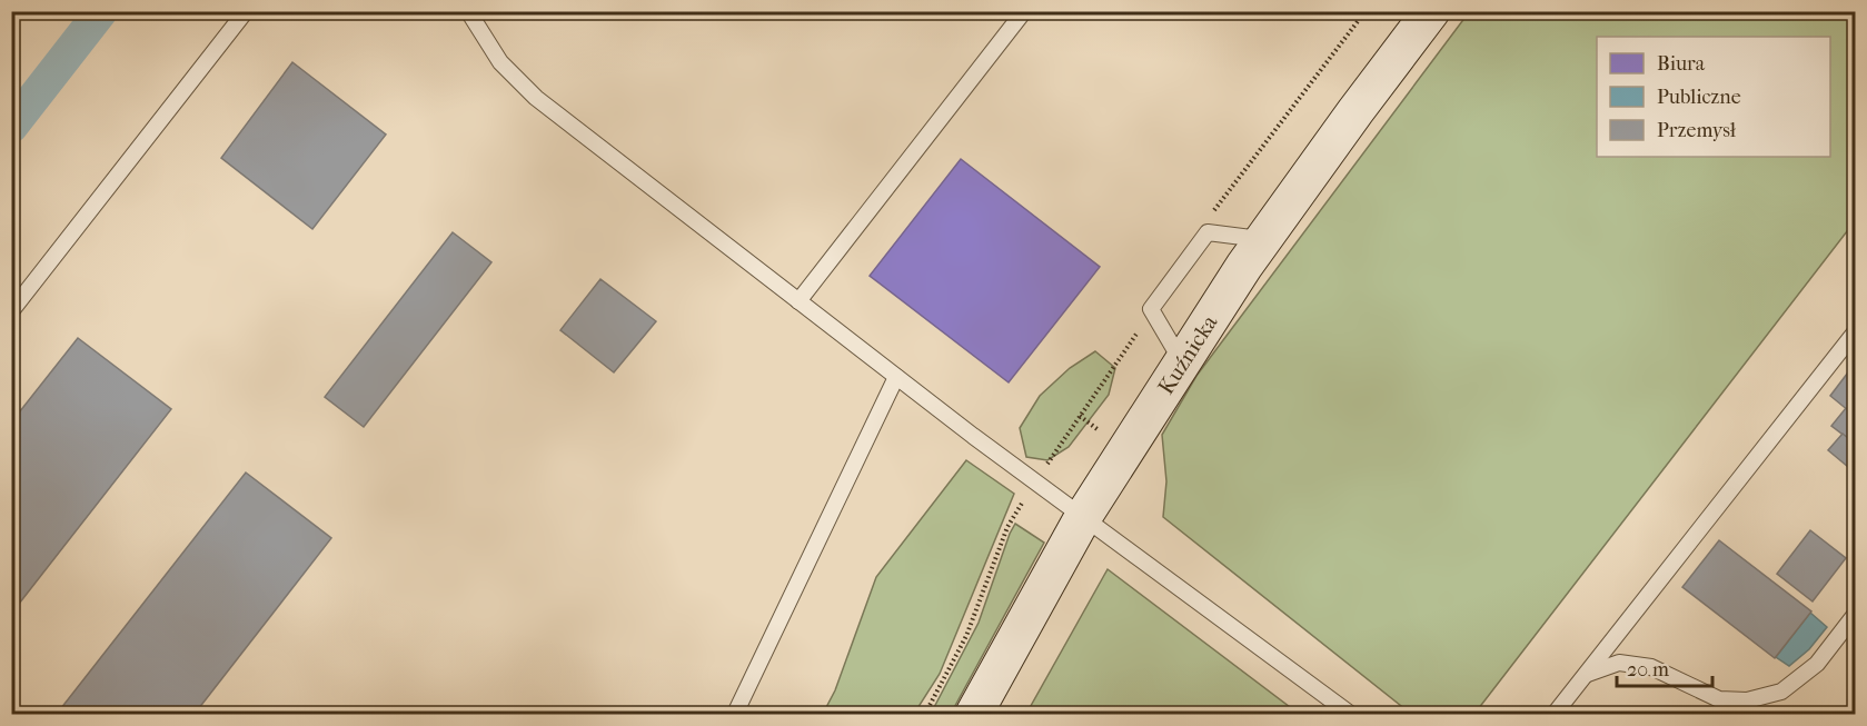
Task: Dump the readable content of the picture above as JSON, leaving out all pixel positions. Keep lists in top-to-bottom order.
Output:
{
  "streets": {
    "street": ["Kuźnicka"]
  },
  "legend": ["Biura", "Publiczne", "Przemysł"],
  "scale_bar": "20 m"
}
